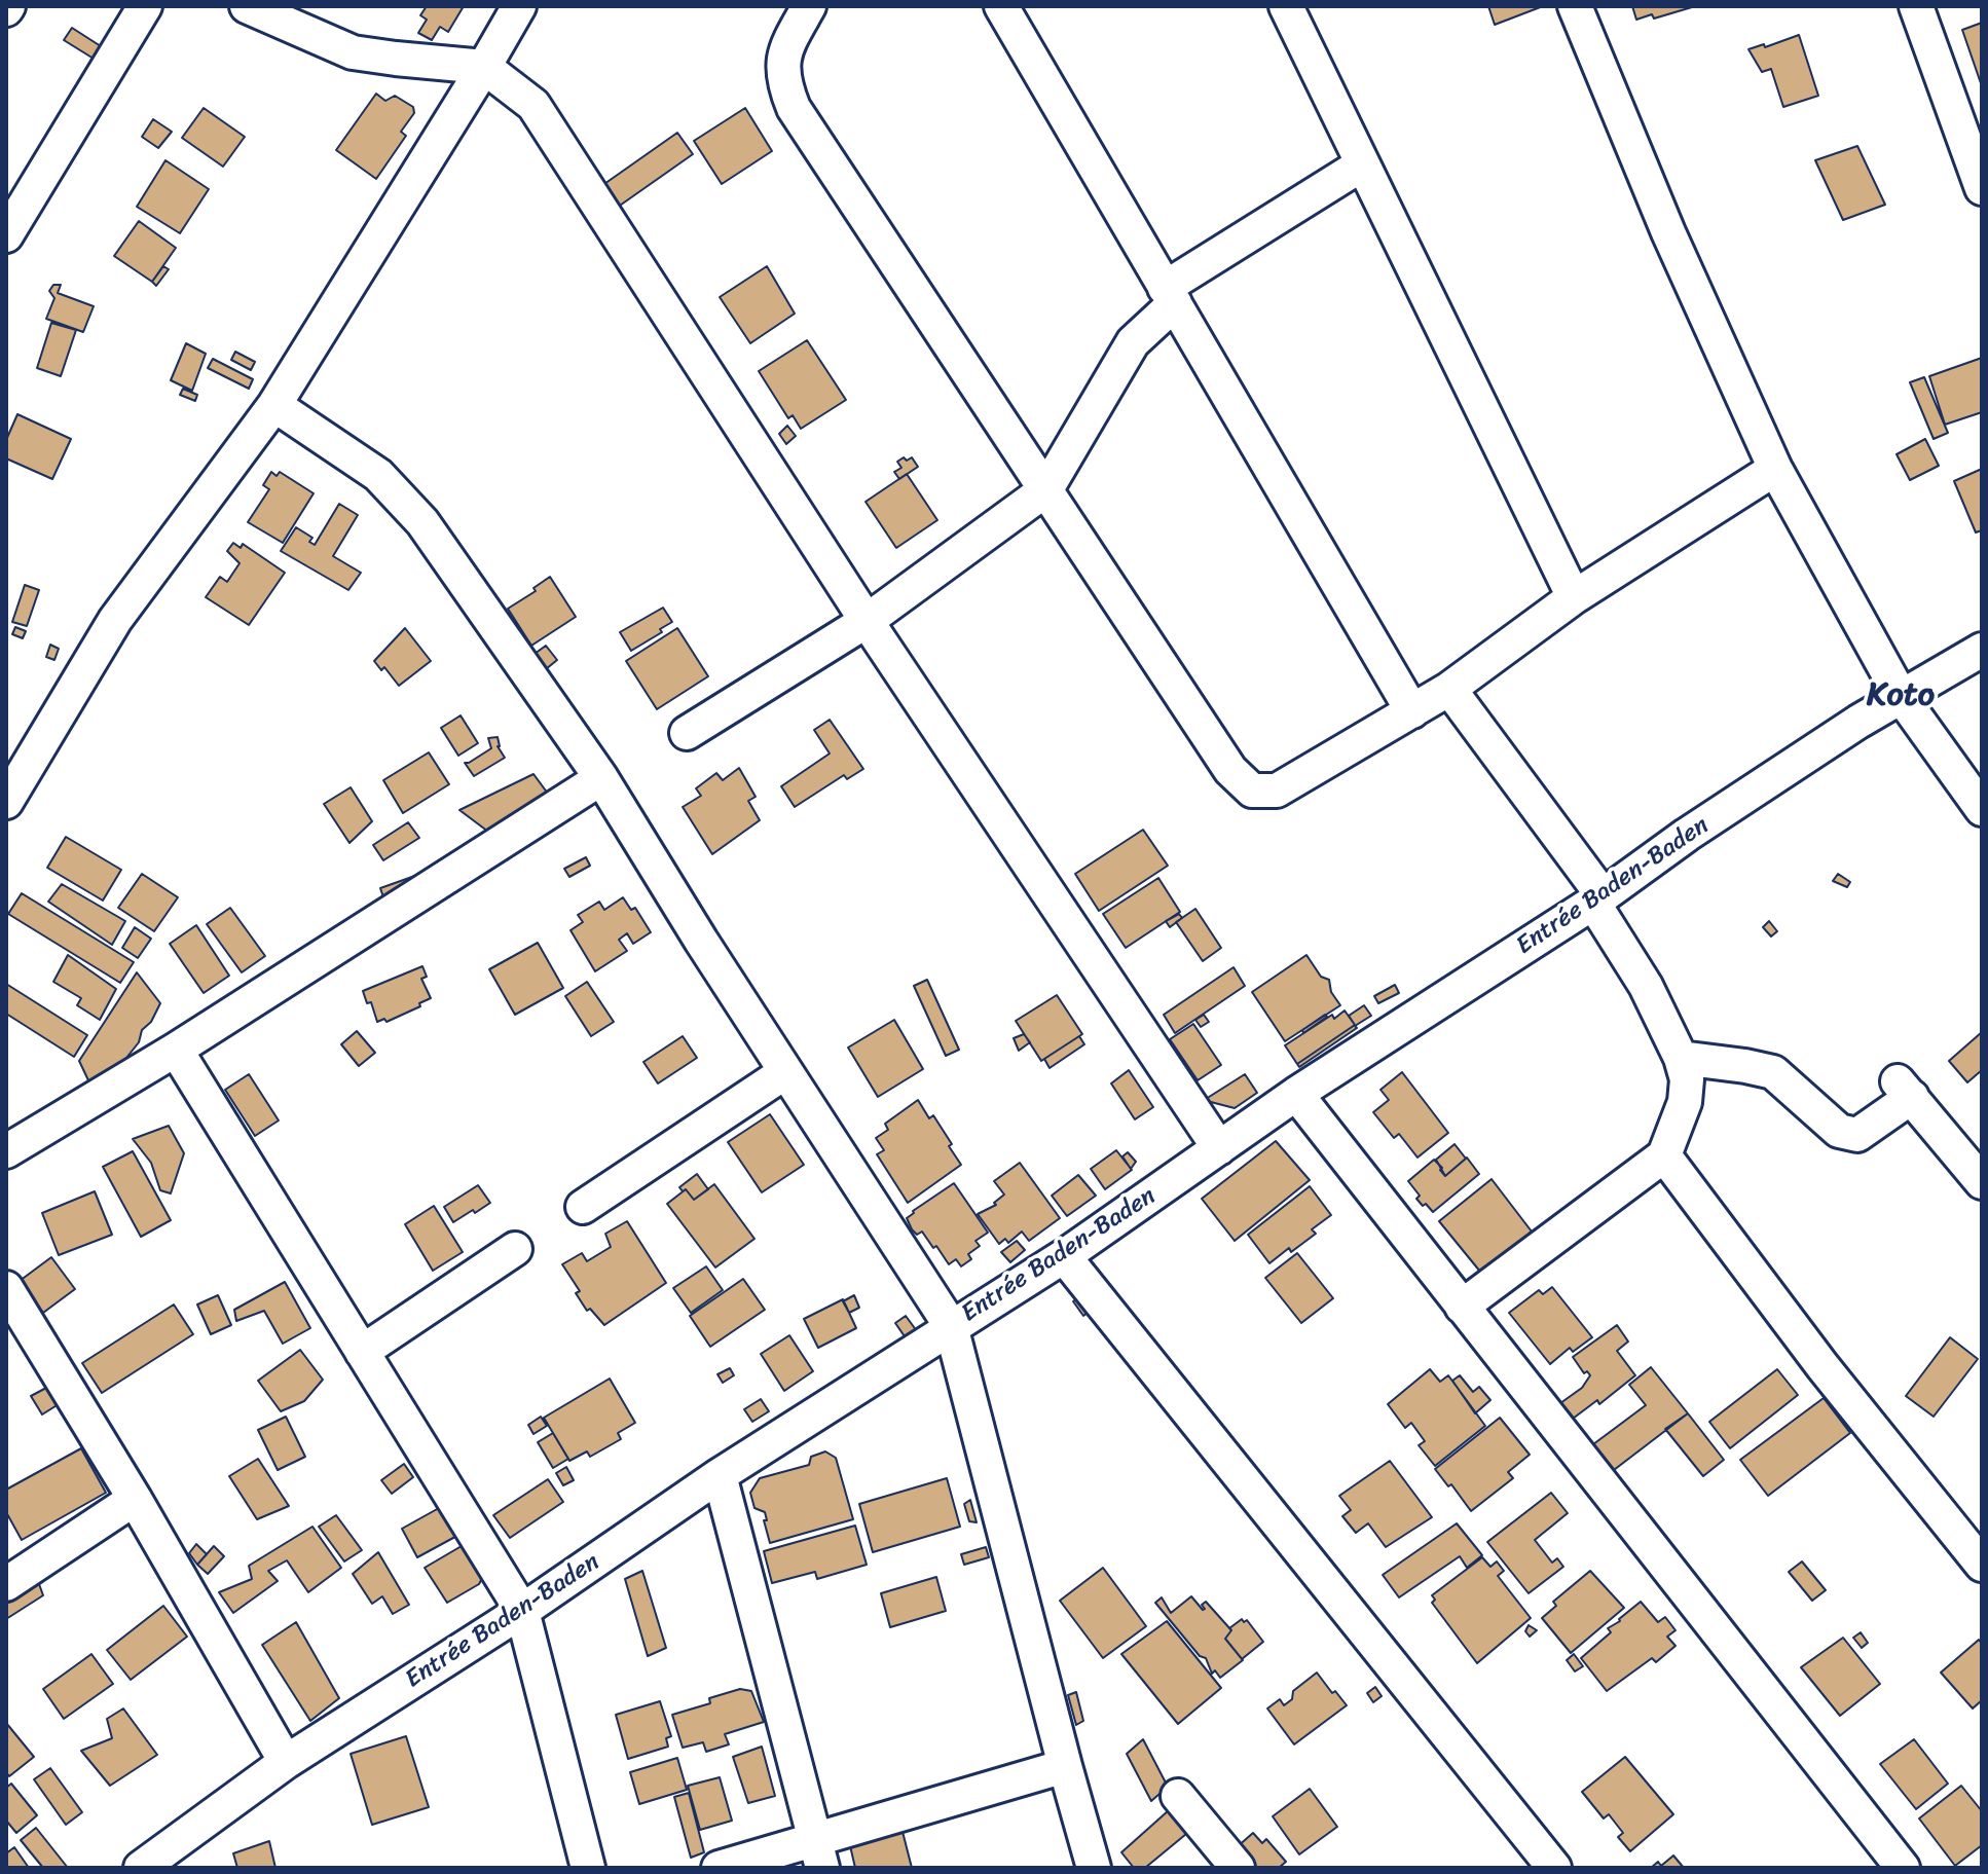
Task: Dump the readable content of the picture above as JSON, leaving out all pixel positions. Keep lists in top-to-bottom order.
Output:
{
  "streets": {
    "street": ["Entrée Baden-Baden"]
  },
  "districts": ["Koto"]
}
